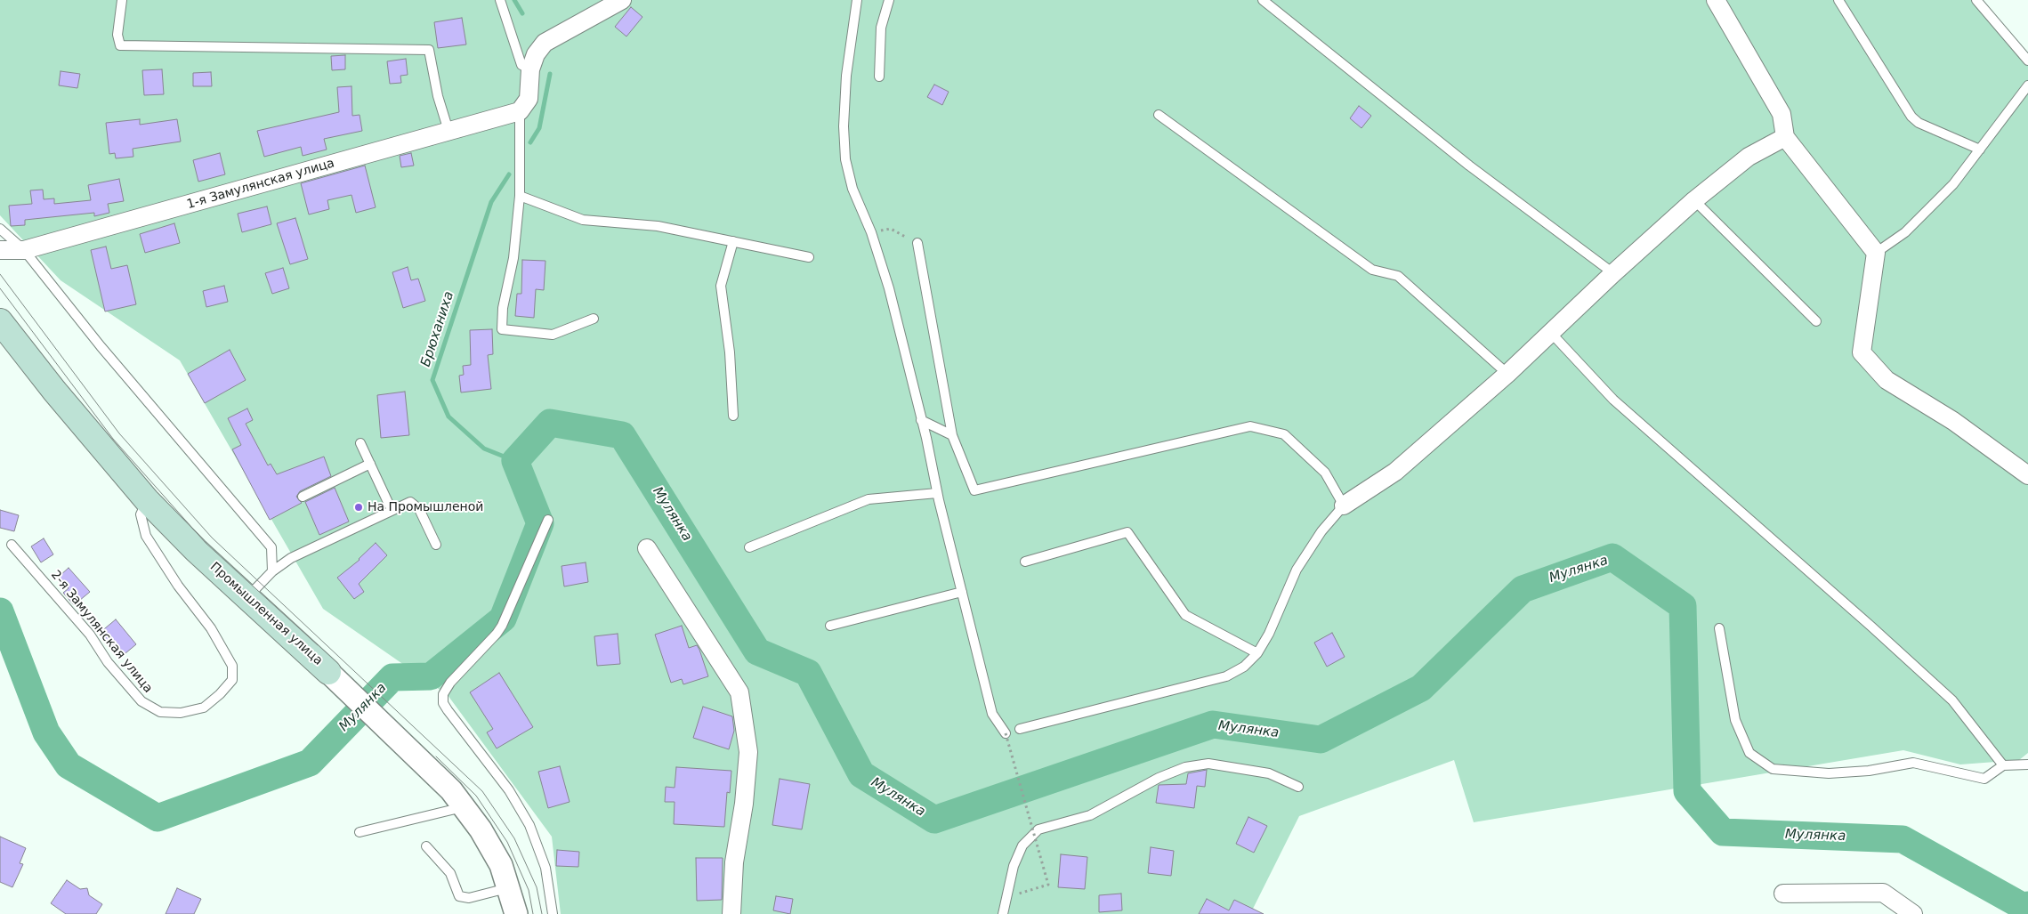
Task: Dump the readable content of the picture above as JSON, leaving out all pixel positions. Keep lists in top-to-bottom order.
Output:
{
  "streets": {
    "main road": ["Промышленная улица"],
    "street": ["1-я Замулянская улица"],
    "lane": ["2-я Замулянская улица"]
  },
  "crossings": [
    ["Промышленная улица", "2-я Замулянская улица"]
  ],
  "water": ["Брюханиха", "Мулянка"],
  "places": ["На Промышленой"]
}
